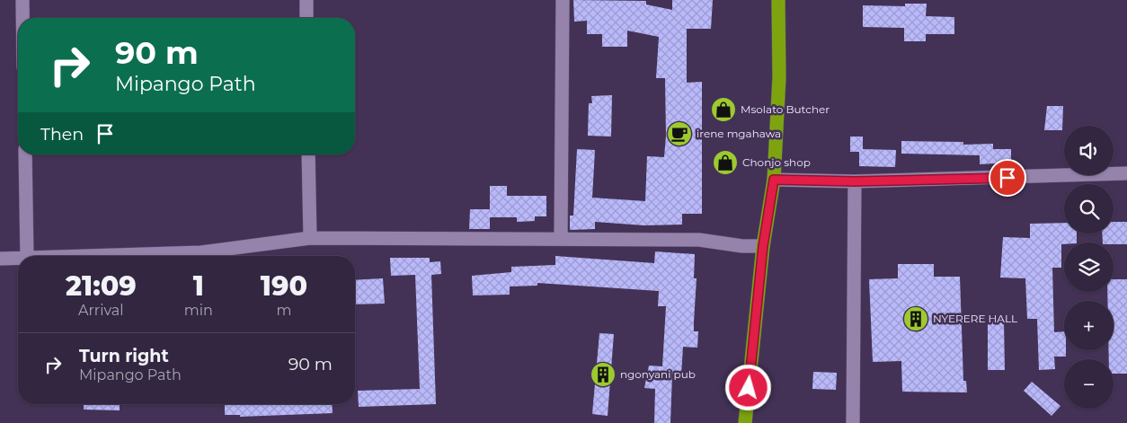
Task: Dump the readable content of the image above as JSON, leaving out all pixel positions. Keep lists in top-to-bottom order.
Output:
{
  "places": {
    "shop": ["Msolato Butcher", "Chonjo shop"],
    "cafe": ["irene mgahawa"],
    "building": ["NYERERE HALL", "ngonyani pub"]
  },
  "page": {
    "turn": ["90 m", "Mipango Path"],
    "then": "Then",
    "map_buttons": ["+", "−"],
    "eta": [
      "21:09",
      "Arrival",
      "1",
      "min",
      "190",
      "m"
    ],
    "list": [
      {
        "name": "Turn right",
        "note": "Mipango Path",
        "value": "90 m"
      }
    ]
  }
}
